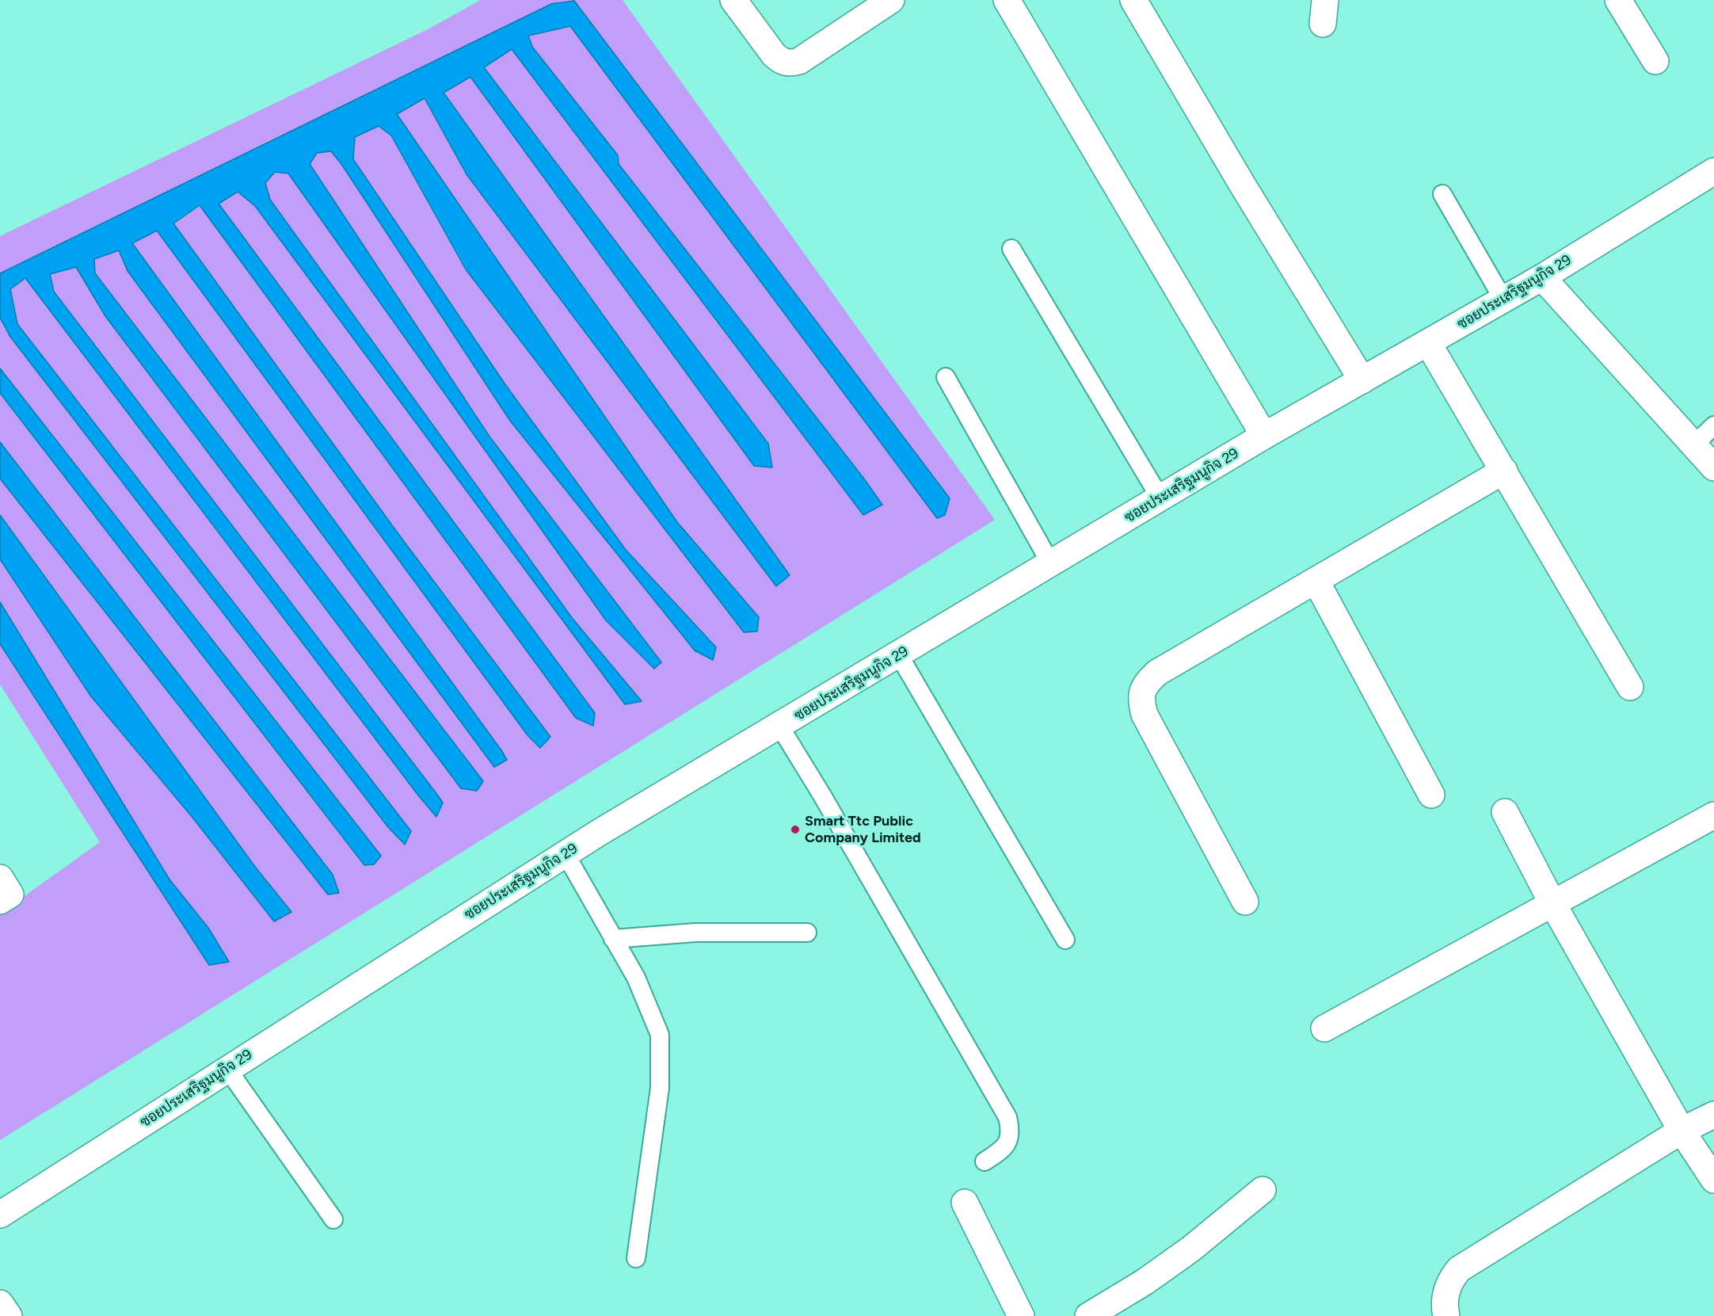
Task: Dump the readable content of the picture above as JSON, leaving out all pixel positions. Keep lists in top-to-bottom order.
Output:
{
  "streets": {
    "street": ["ซอยประเสริฐมนูกิจ 29"]
  },
  "places": ["Smart Ttc Public Company Limited"]
}
